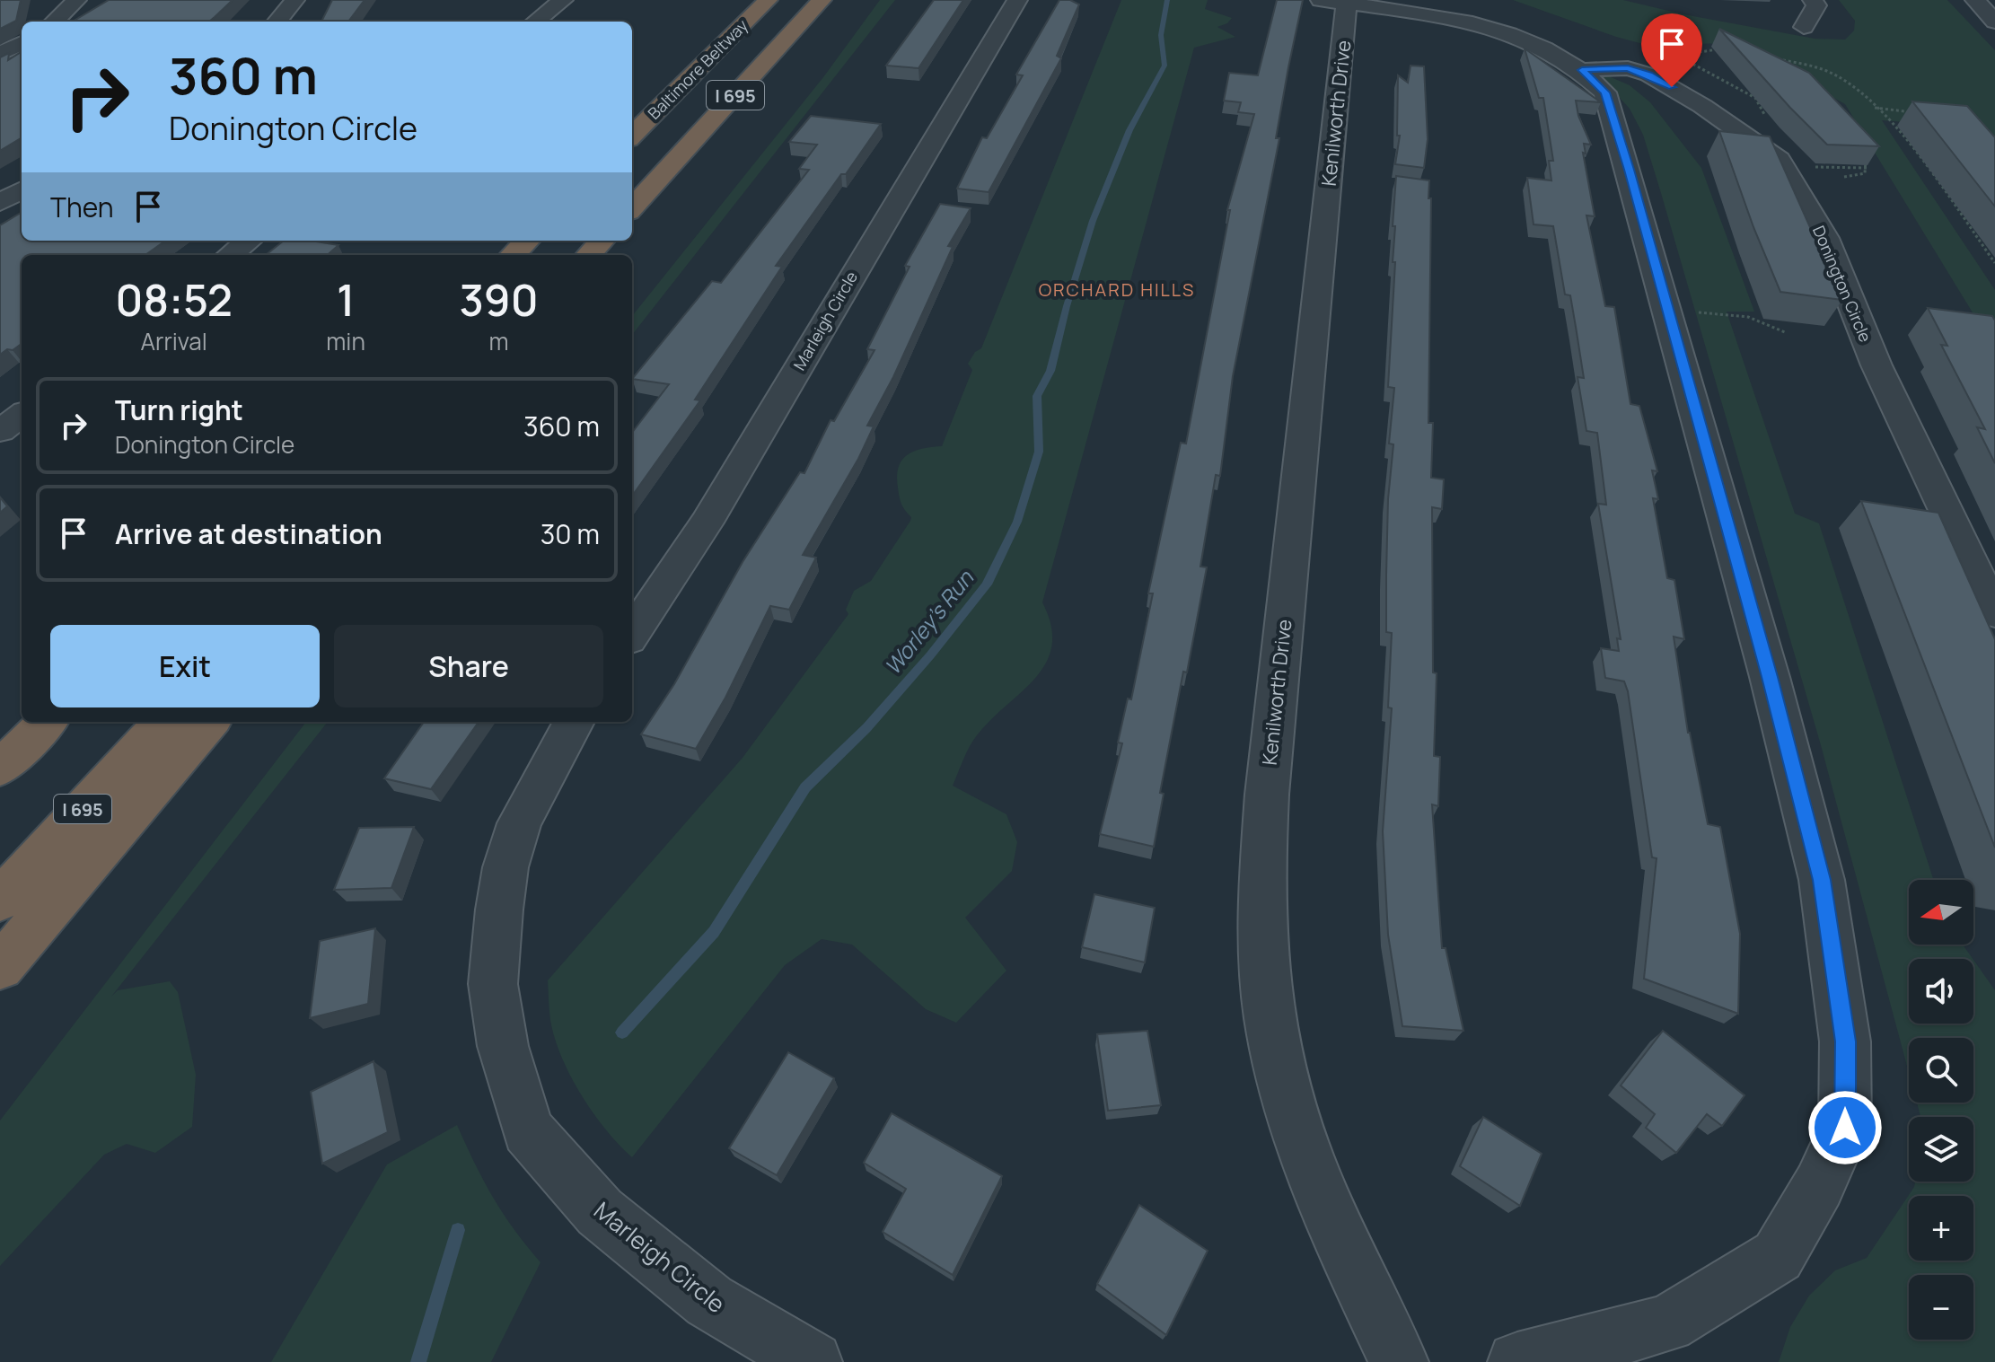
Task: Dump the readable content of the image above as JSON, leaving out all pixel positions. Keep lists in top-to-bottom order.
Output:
{
  "streets": {
    "highway": ["Baltimore Beltway", "I 695"],
    "street": ["Kenilworth Drive", "Donington Circle", "Marleigh Circle"]
  },
  "districts": ["ORCHARD HILLS"],
  "water": ["Worley's Run"],
  "north": "left",
  "page": {
    "turn": ["360 m", "Donington Circle"],
    "then": "Then",
    "eta": [
      "08:52",
      "Arrival",
      "1",
      "min",
      "390",
      "m"
    ],
    "list": [
      {
        "name": "Turn right",
        "note": "Donington Circle",
        "value": "360 m"
      },
      {
        "name": "Arrive at destination",
        "value": "30 m"
      }
    ],
    "buttons": ["Exit", "Share"],
    "map_buttons": ["+", "−"]
  }
}
